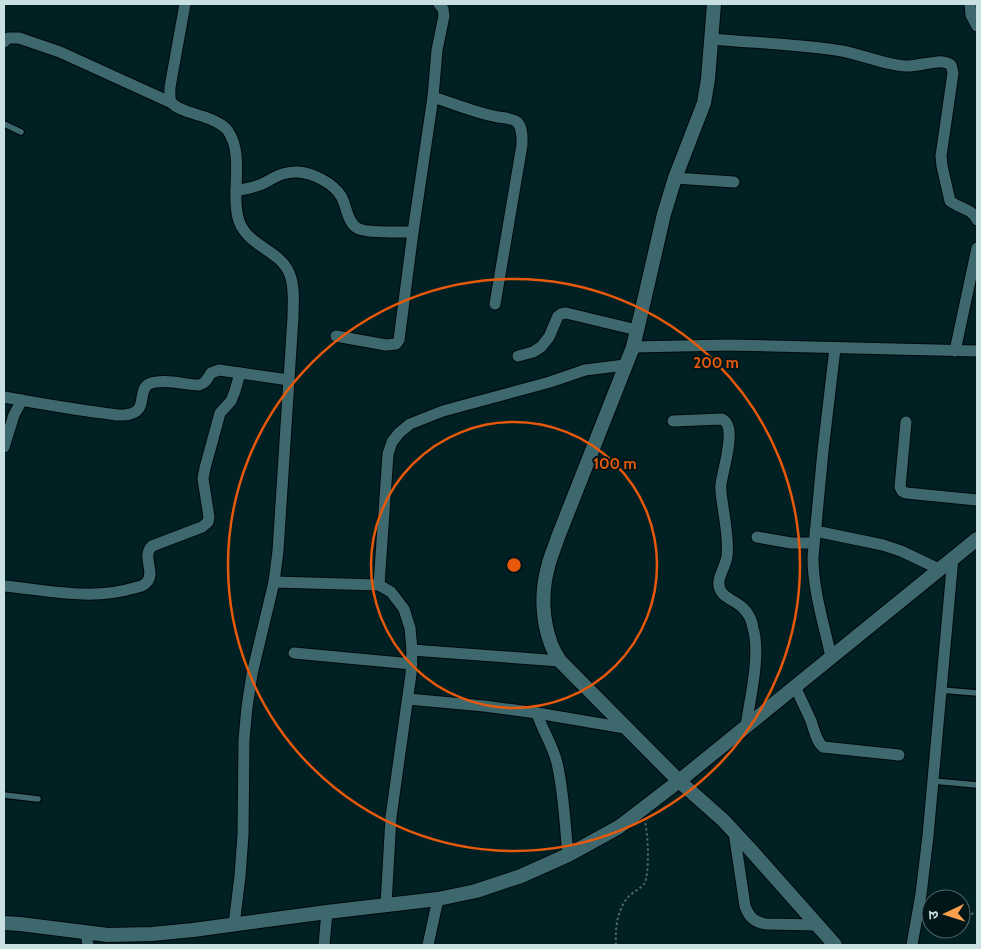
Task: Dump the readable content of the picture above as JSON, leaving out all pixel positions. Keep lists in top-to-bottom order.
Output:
{
  "north": "left",
  "rings": ["200 m", "100 m"]
}
